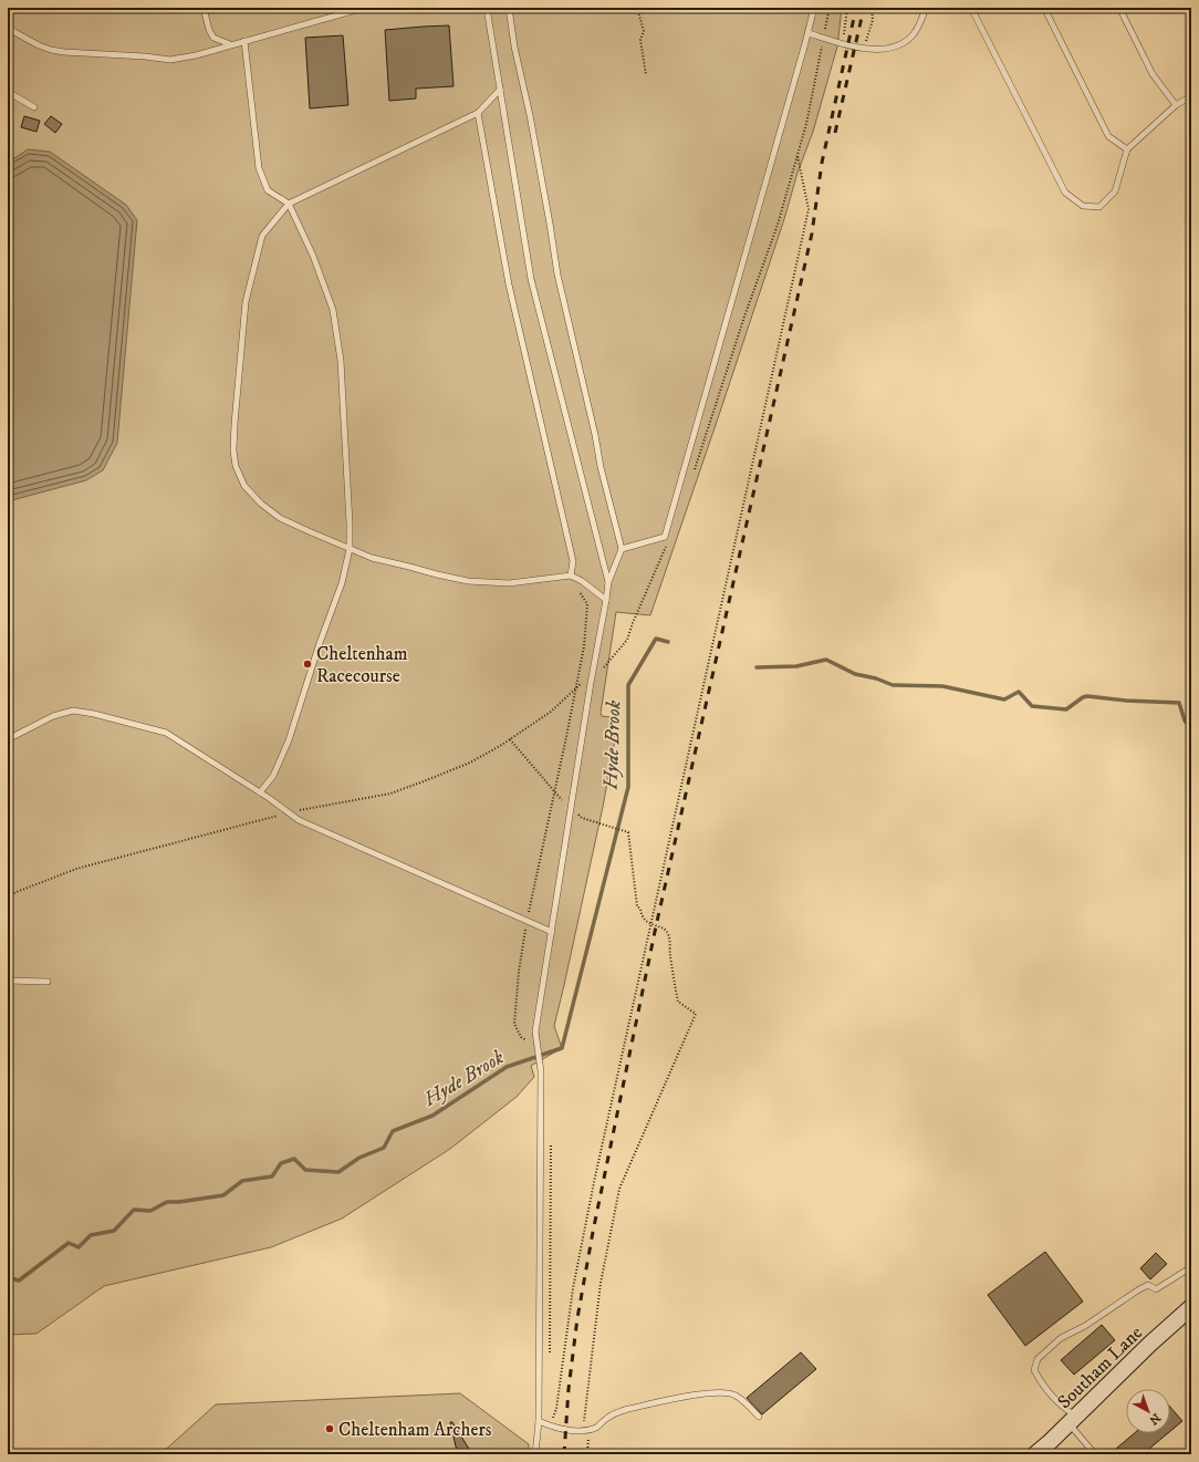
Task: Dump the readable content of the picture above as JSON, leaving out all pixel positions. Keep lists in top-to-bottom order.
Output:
{
  "streets": {
    "street": ["Southam Lane"]
  },
  "water": ["Hyde Brook"],
  "places": ["Cheltenham Racecourse", "Cheltenham Archers"],
  "north": "bottom right"
}
